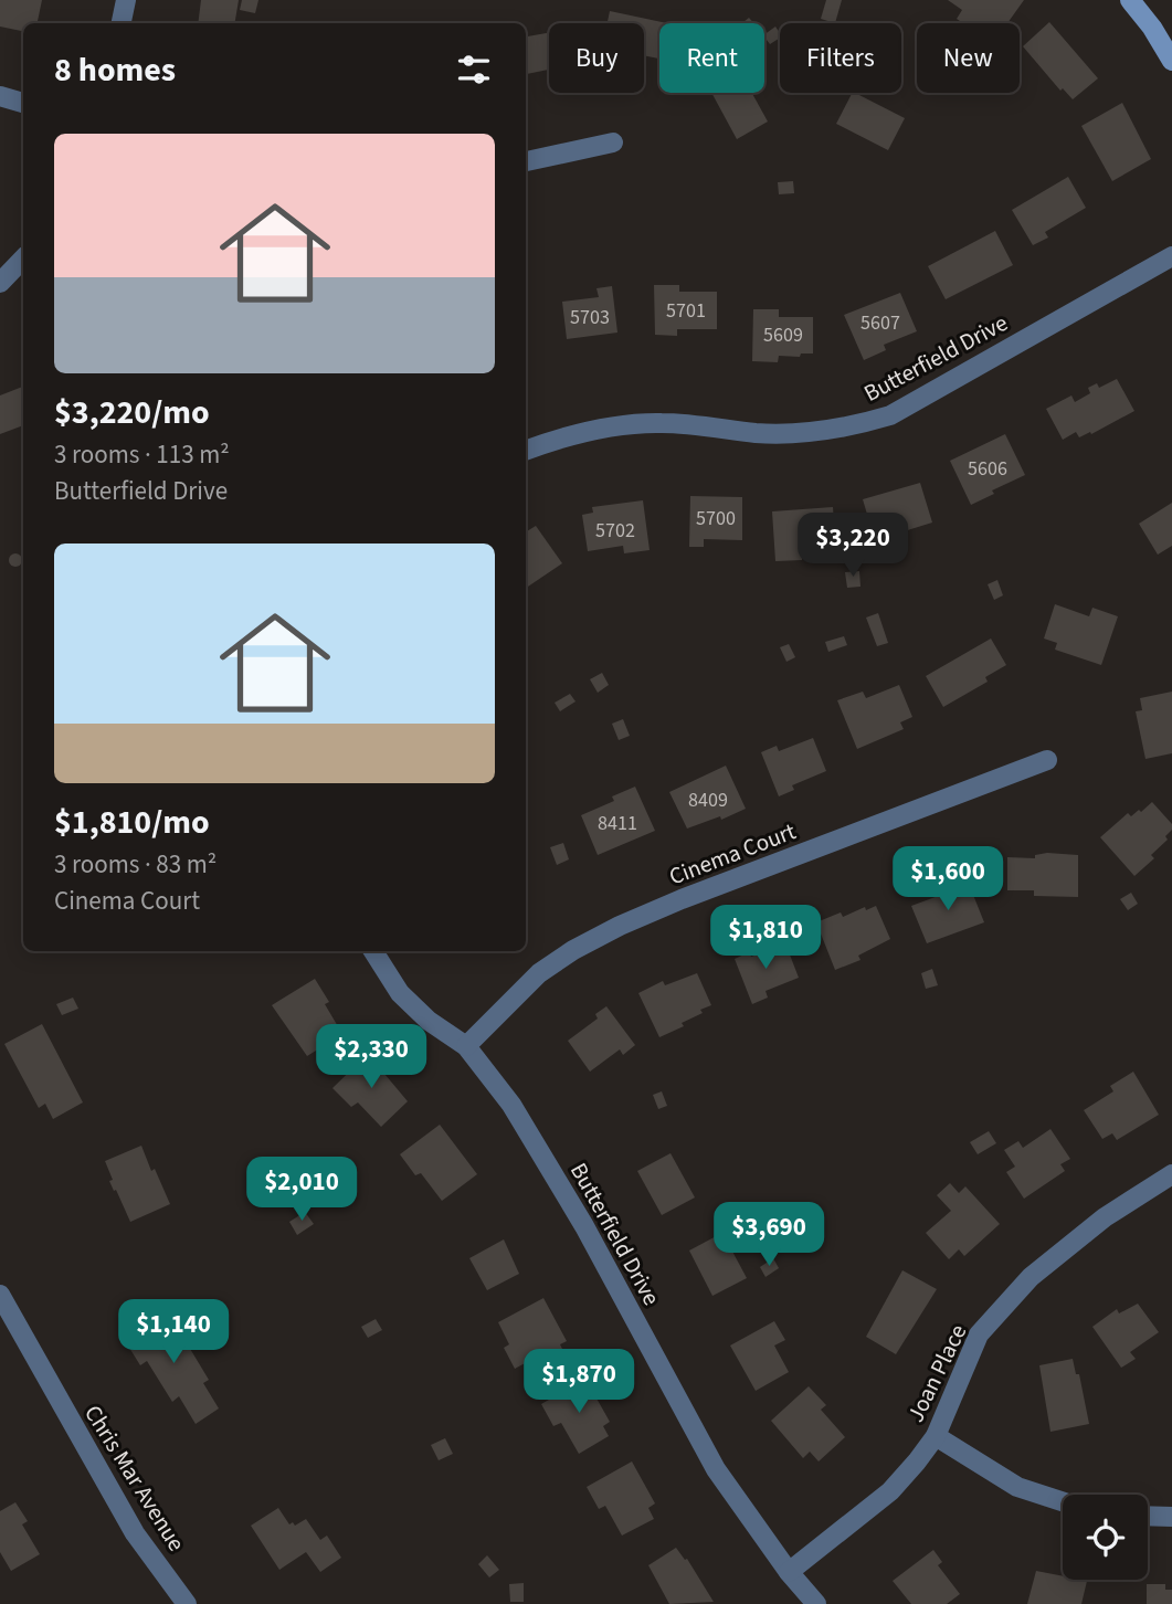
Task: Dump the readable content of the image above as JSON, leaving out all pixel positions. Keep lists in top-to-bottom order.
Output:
{
  "streets": {
    "street": [
      "Butterfield Drive",
      "Cinema Court",
      "Joan Place",
      "Chris Mar Avenue"
    ]
  },
  "crossings": [
    ["Butterfield Drive", "Cinema Court"],
    ["Butterfield Drive", "Joan Place"]
  ],
  "house_numbers": [
    "5701",
    "5703",
    "5607",
    "5609",
    "5606",
    "5700",
    "5702",
    "8409",
    "8411"
  ],
  "page": {
    "chip": [
      "Buy",
      "Rent",
      "Filters",
      "New"
    ],
    "heading": "8 homes",
    "list": [
      {
        "name": "$3,220/mo",
        "note": "3 rooms · 113 m² · Butterfield Drive"
      },
      {
        "name": "$1,810/mo",
        "note": "3 rooms · 83 m² · Cinema Court"
      }
    ],
    "price": [
      "$3,220",
      "$1,600",
      "$1,810",
      "$2,330",
      "$2,010",
      "$3,690",
      "$1,140",
      "$1,870"
    ]
  }
}
